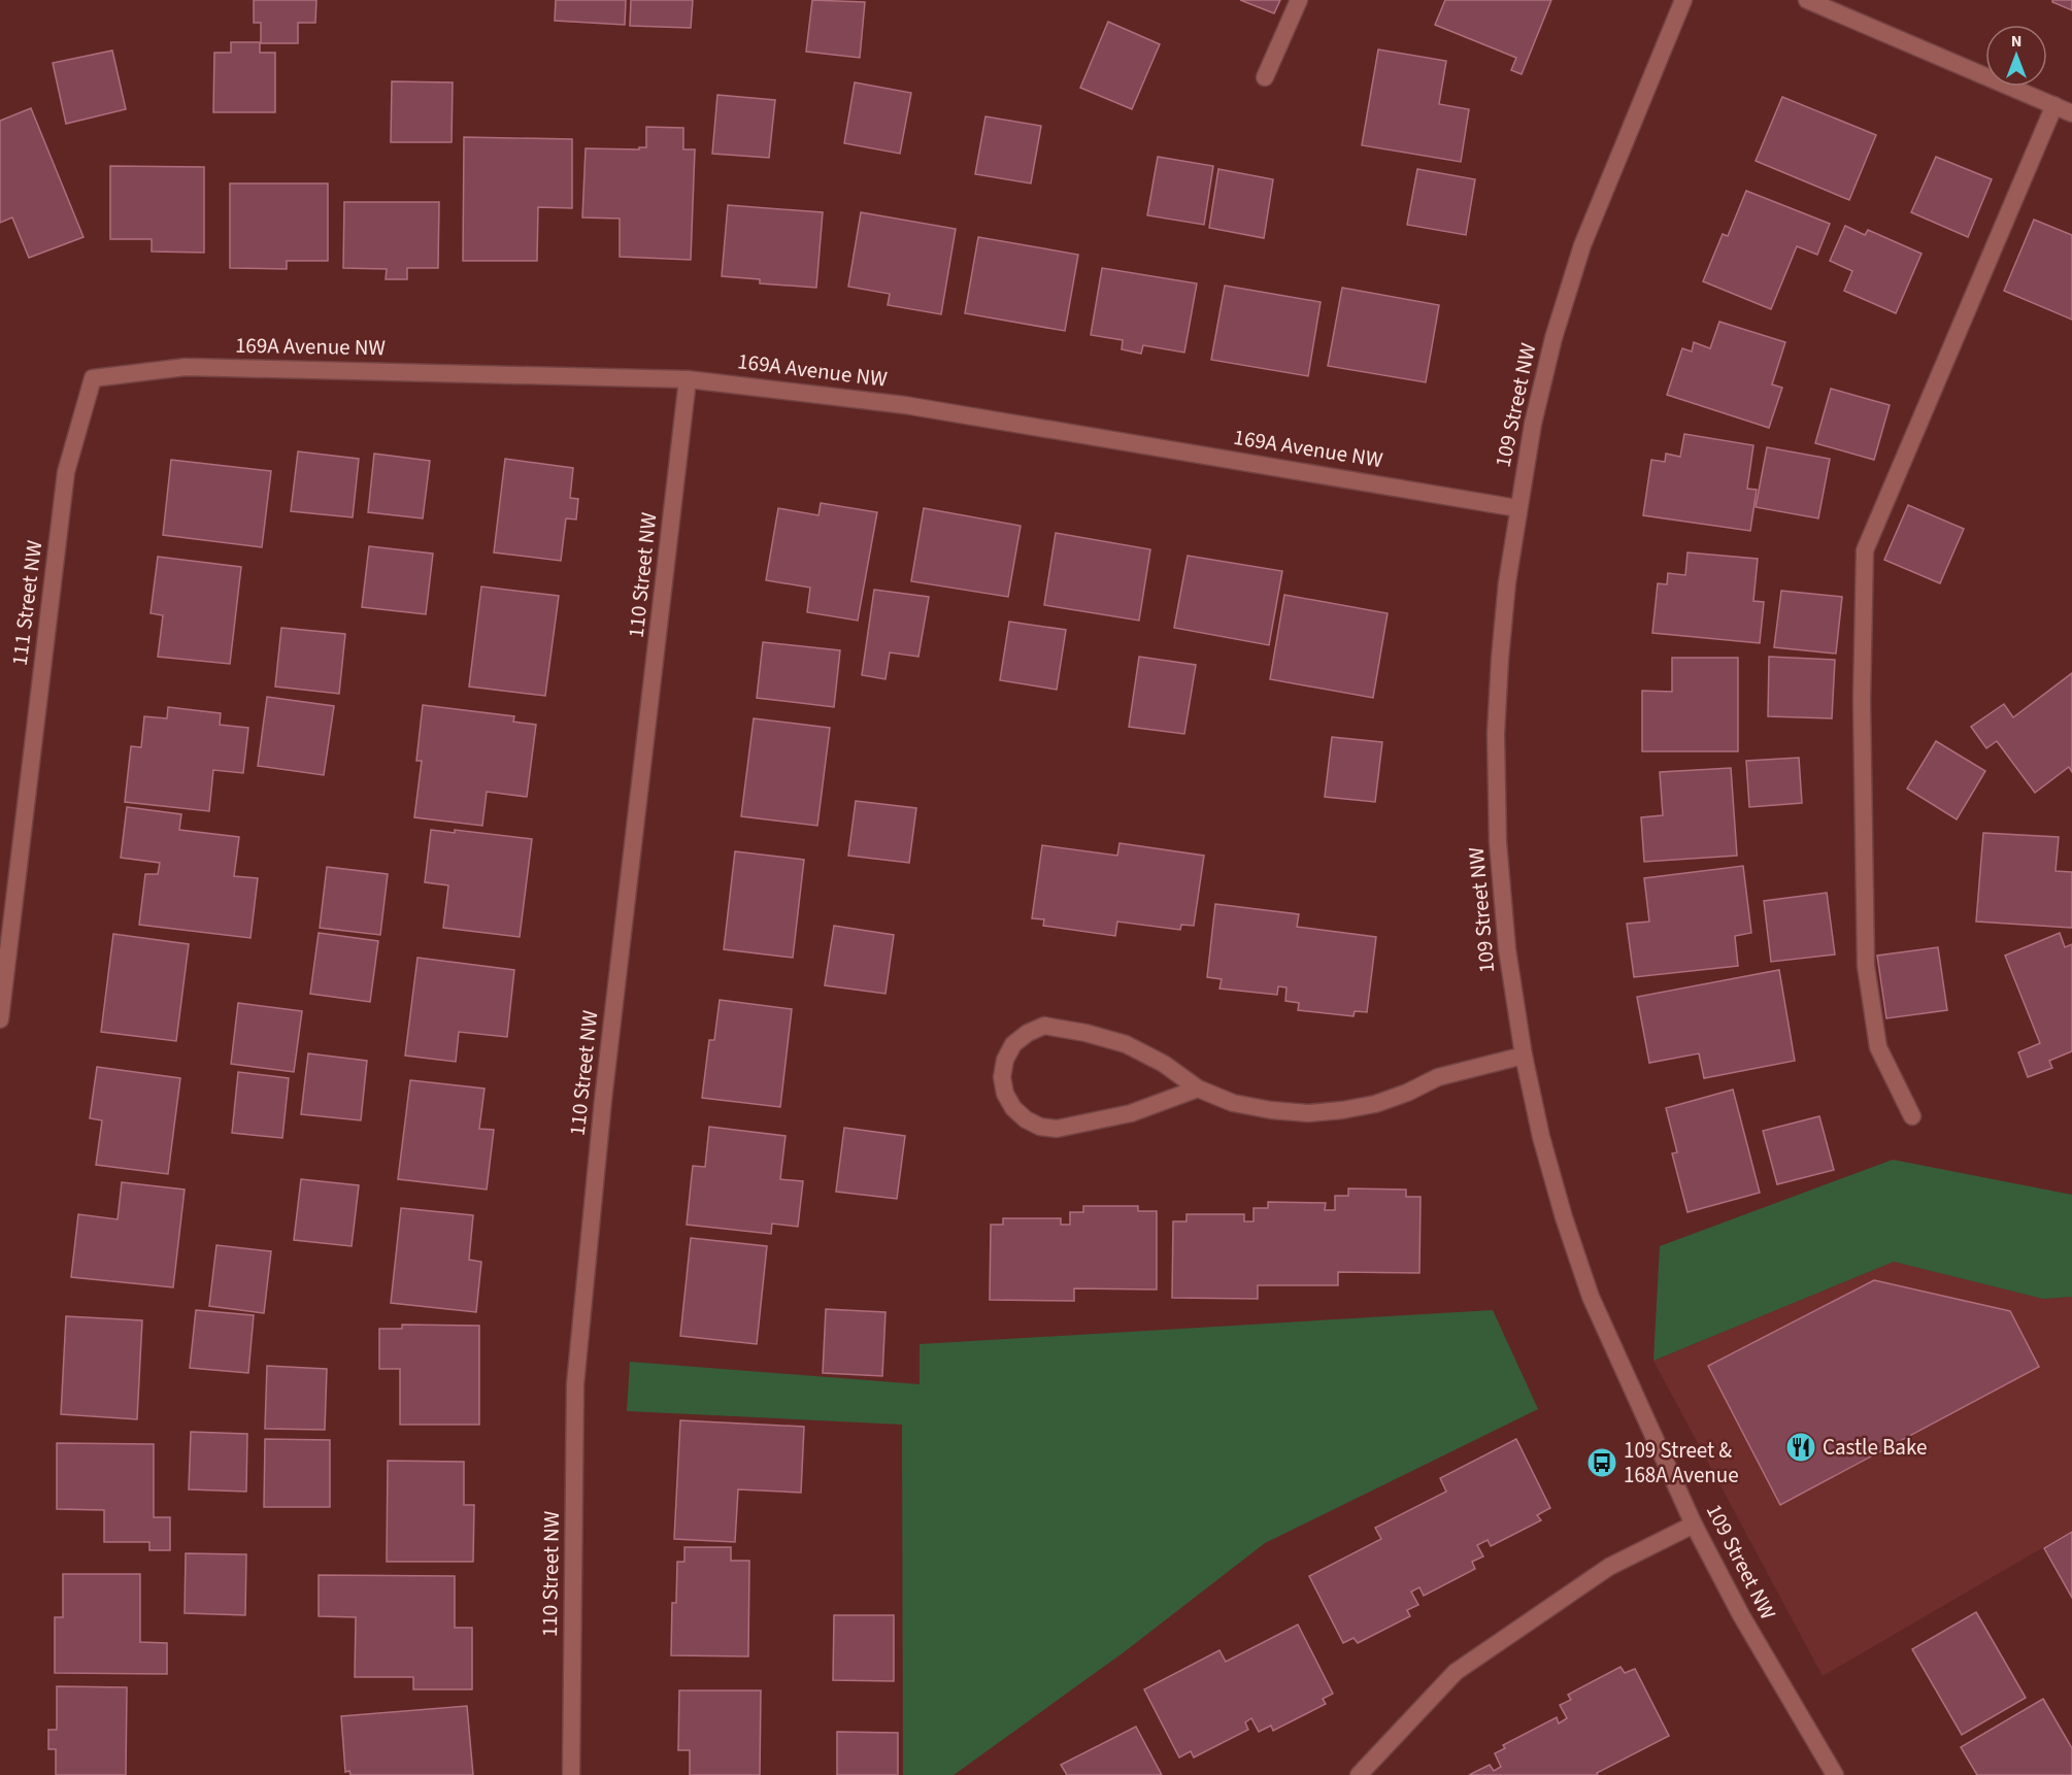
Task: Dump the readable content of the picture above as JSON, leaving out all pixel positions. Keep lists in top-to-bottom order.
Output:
{
  "streets": {
    "street": [
      "169A Avenue NW",
      "109 Street NW",
      "110 Street NW",
      "111 Street NW"
    ]
  },
  "crossings": [
    ["169A Avenue NW", "109 Street NW"],
    ["169A Avenue NW", "110 Street NW"],
    ["169A Avenue NW", "111 Street NW"]
  ],
  "places": {
    "restaurant": ["Castle Bake"],
    "bus stop": ["109 Street & 168A Avenue"]
  },
  "north": "top"
}
